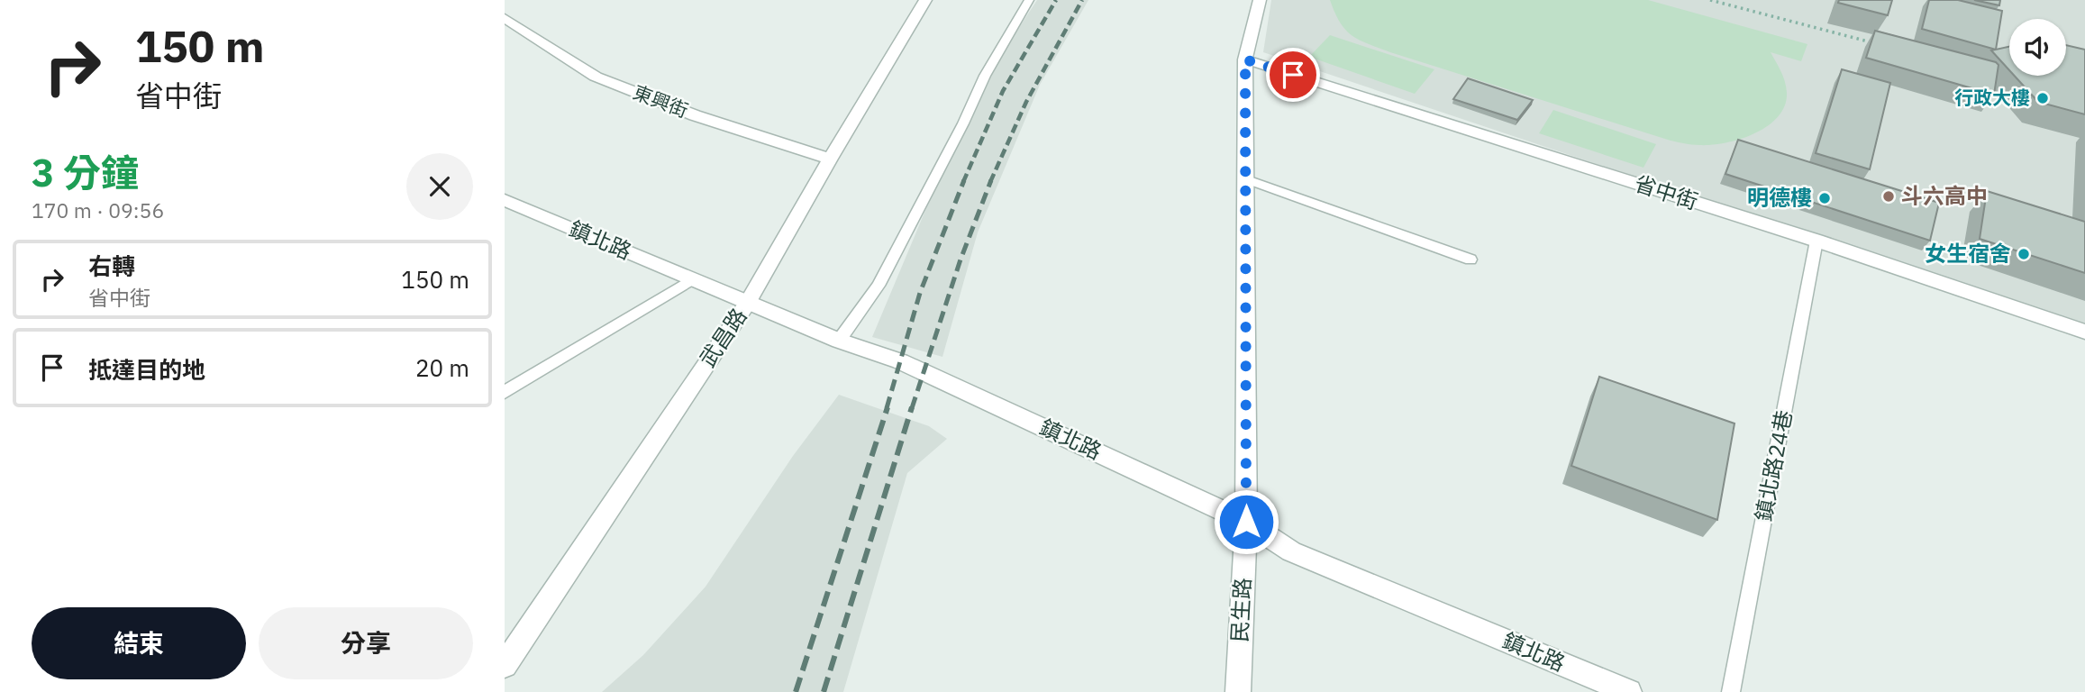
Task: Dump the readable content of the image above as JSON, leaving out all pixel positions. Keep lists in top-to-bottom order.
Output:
{
  "streets": {
    "street": [
      "東興街",
      "省中街",
      "鎮北路",
      "武昌路",
      "民生路"
    ],
    "lane": ["鎮北路24巷"]
  },
  "crossings": [
    ["東興街", "武昌路"],
    ["省中街", "鎮北路24巷"],
    ["省中街", "民生路"],
    ["鎮北路", "武昌路"],
    ["鎮北路", "民生路"]
  ],
  "places": [
    "行政大樓",
    "斗六高中",
    "明德樓",
    "女生宿舍"
  ],
  "page": {
    "turn": ["150 m", "省中街"],
    "heading": ["3 分鐘", "170 m · 09:56"],
    "list": [
      {
        "name": "右轉",
        "note": "省中街",
        "value": "150 m"
      },
      {
        "name": "抵達目的地",
        "value": "20 m"
      }
    ],
    "buttons": ["結束", "分享"]
  }
}
